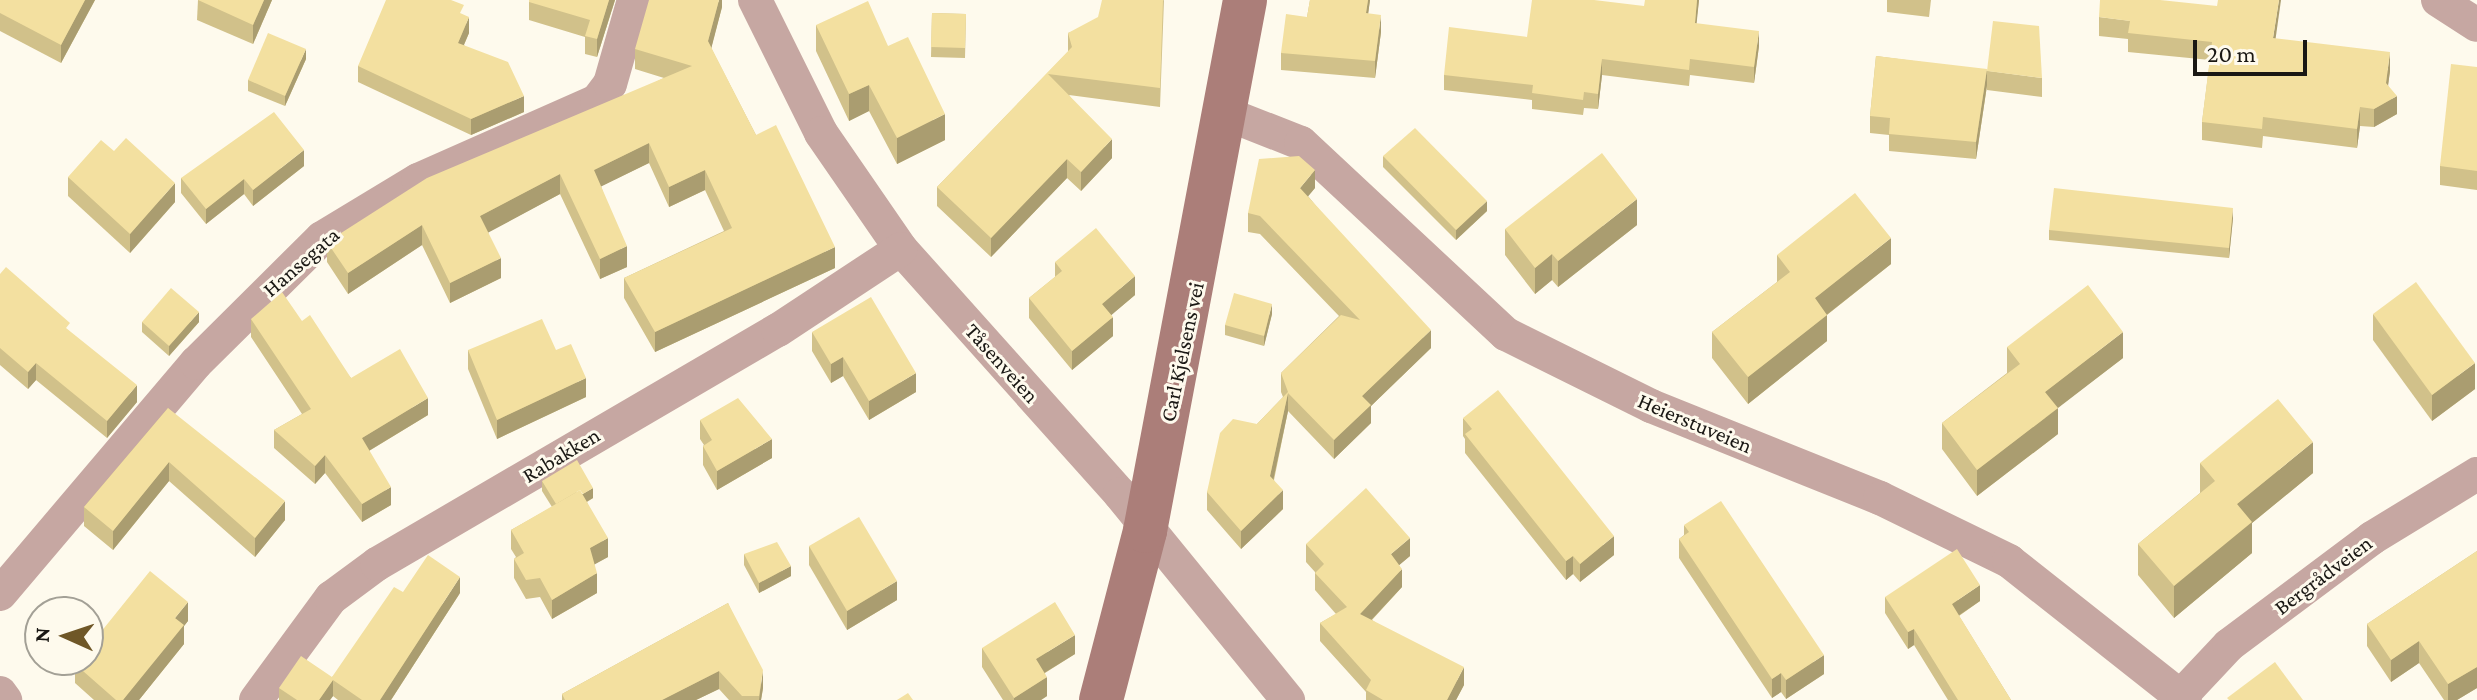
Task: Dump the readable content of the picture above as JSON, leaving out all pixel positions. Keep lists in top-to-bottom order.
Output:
{
  "streets": {
    "main road": ["Carl Kjelsens vei"],
    "street": [
      "Hansegata",
      "Tåsenveien",
      "Heierstuveien",
      "Rabakken",
      "Bergrådveien"
    ]
  },
  "crossings": [
    ["Carl Kjelsens vei", "Tåsenveien"],
    ["Carl Kjelsens vei", "Heierstuveien"],
    ["Tåsenveien", "Rabakken"],
    ["Heierstuveien", "Bergrådveien"]
  ],
  "scale_bar": "20 m",
  "north": "left"
}
